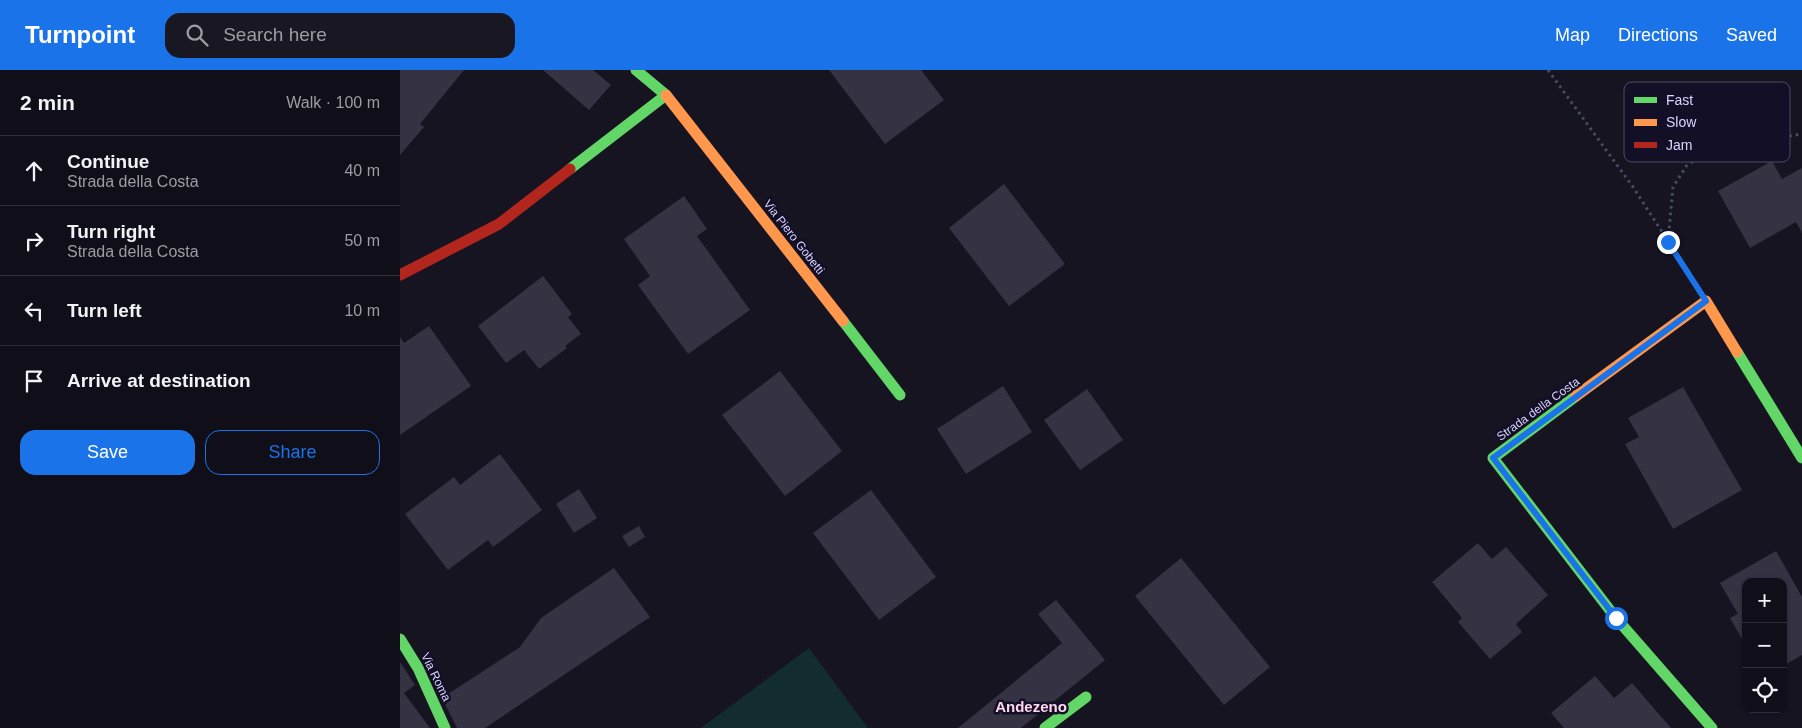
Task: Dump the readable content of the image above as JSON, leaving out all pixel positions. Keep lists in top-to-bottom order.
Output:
{
  "streets": {
    "street": ["Via Piero Gobetti", "Strada della Costa", "Via Roma"]
  },
  "districts": ["Andezeno"],
  "legend": ["Fast", "Slow", "Jam"],
  "page": {
    "header": "Turnpoint",
    "search": "Search here",
    "nav": ["Map", "Directions", "Saved"],
    "heading": ["2 min", "Walk · 100 m"],
    "list": [
      ["Continue", "Strada della Costa", "40 m"],
      ["Turn right", "Strada della Costa", "50 m"],
      ["Turn left", "10 m"],
      "Arrive at destination"
    ],
    "buttons": ["Save", "Share"],
    "map_buttons": ["+", "−"]
  }
}
